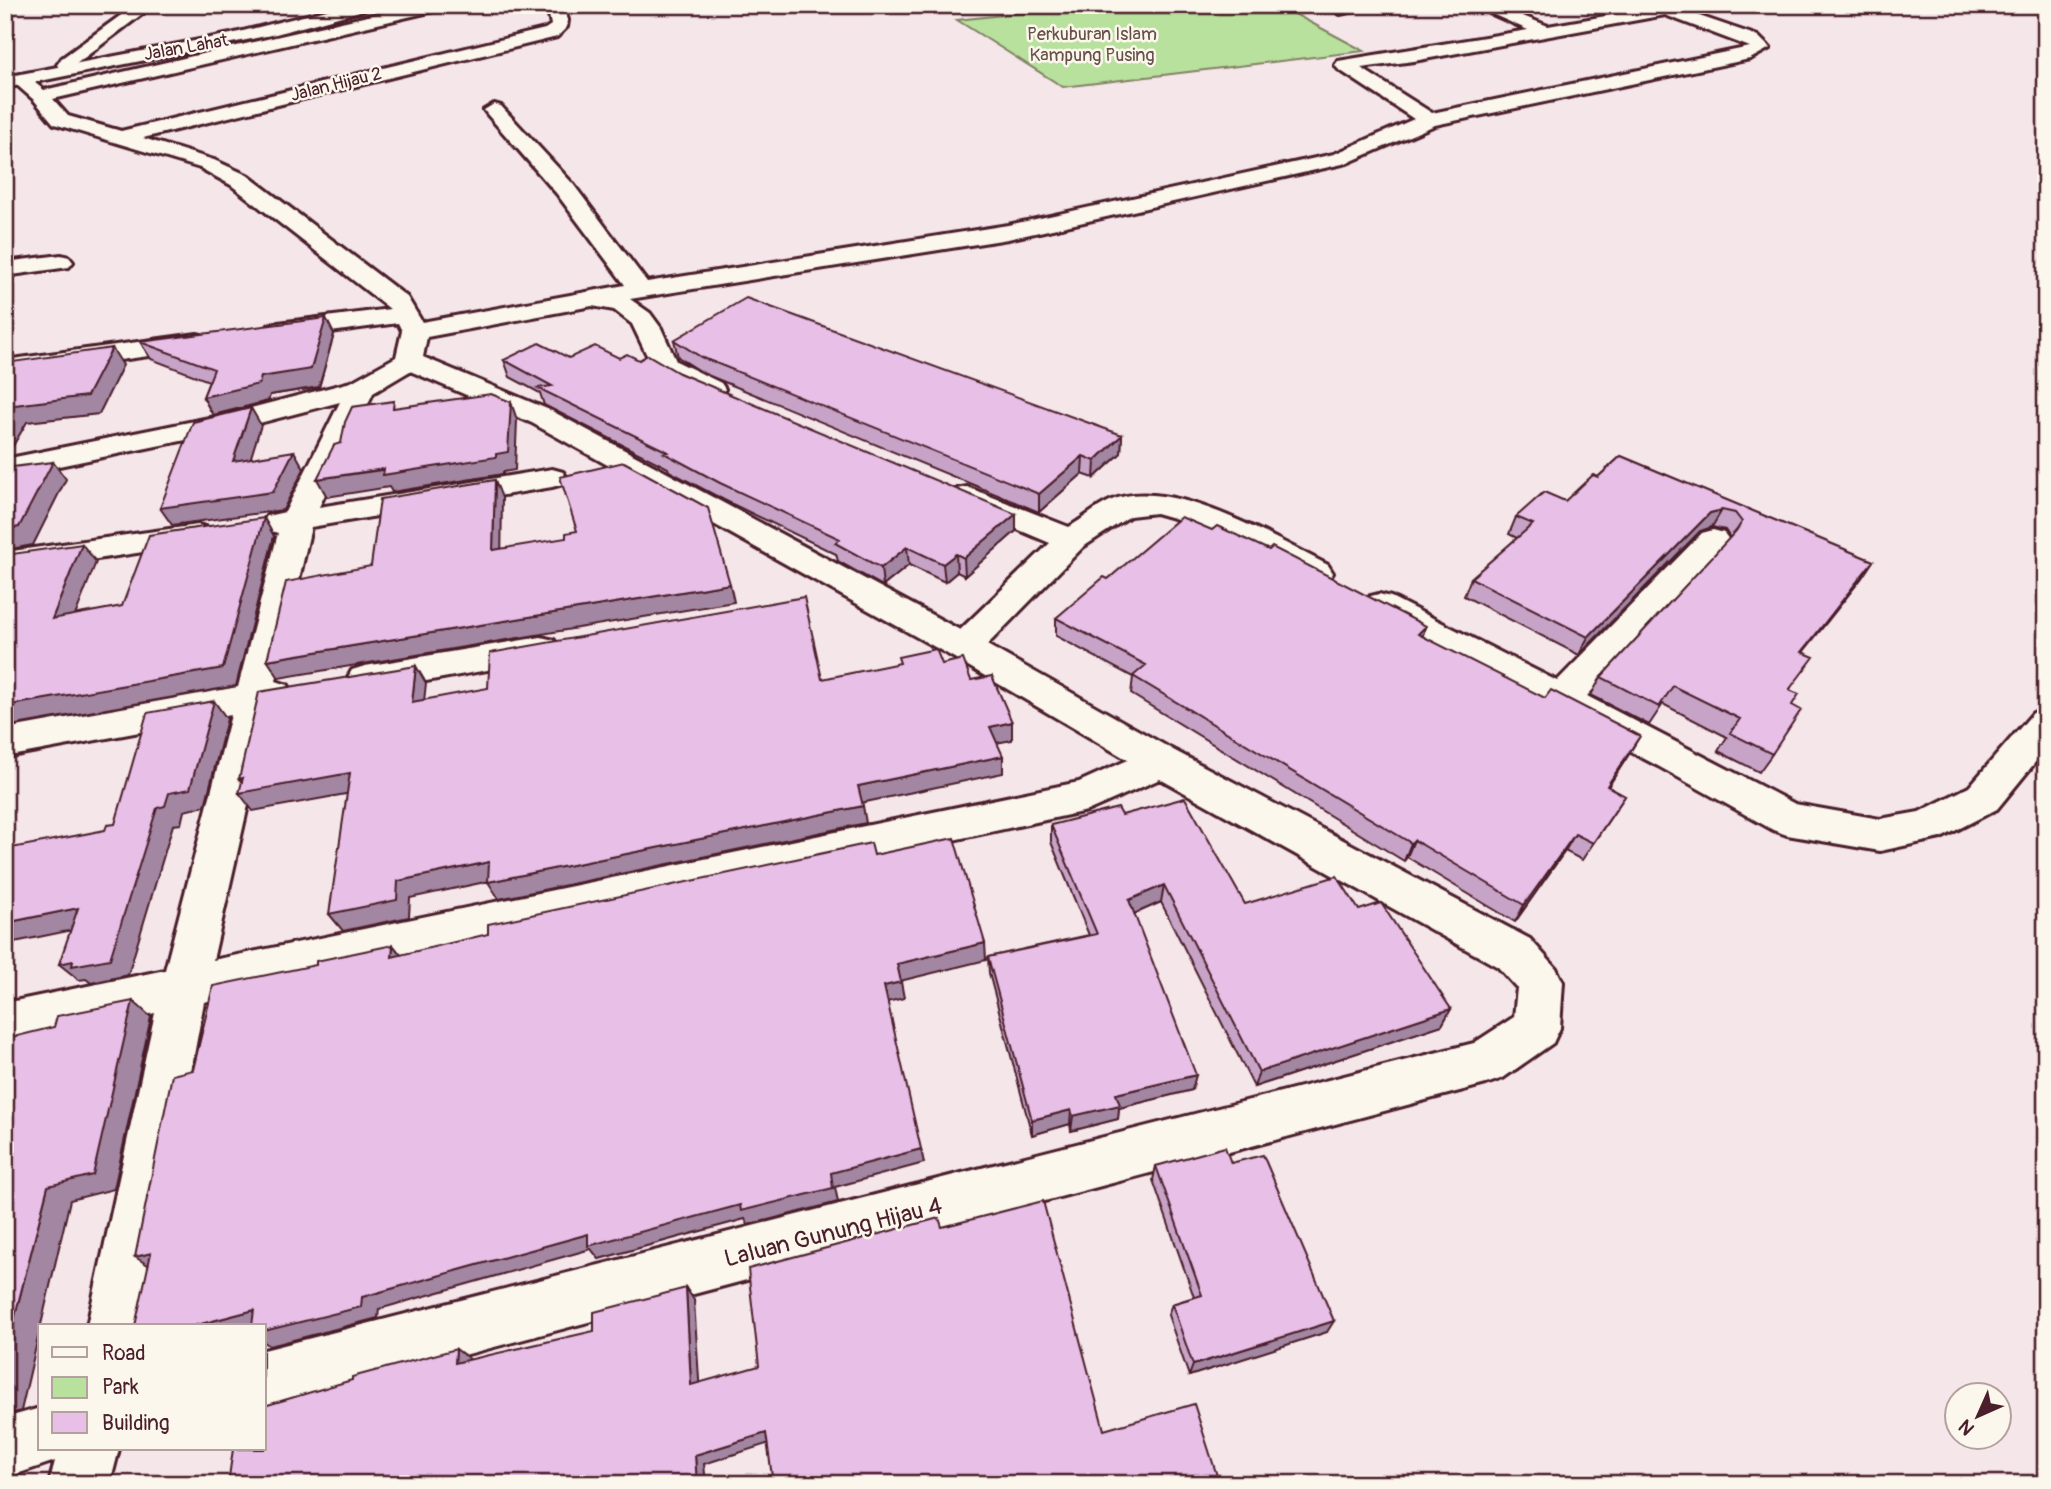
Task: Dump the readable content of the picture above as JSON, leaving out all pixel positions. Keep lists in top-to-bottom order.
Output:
{
  "streets": {
    "street": ["Jalan Lahat", "Jalan Hijau 2", "Laluan Gunung Hijau 4"]
  },
  "parks": ["Perkuburan Islam Kampung Pusing"],
  "legend": ["Road", "Park", "Building"],
  "north": "bottom left"
}
